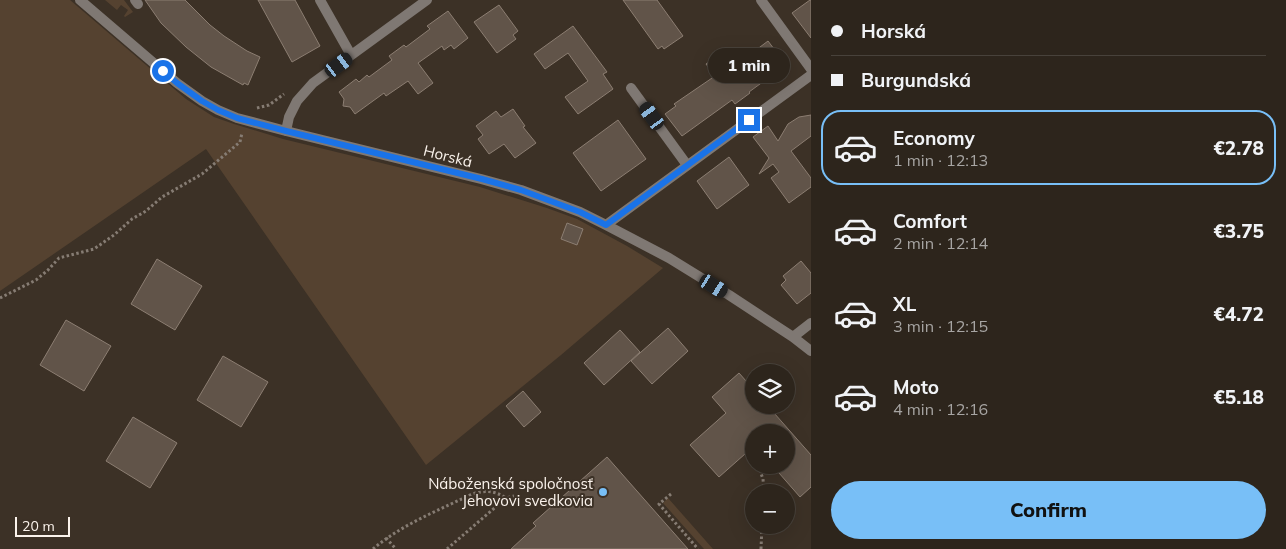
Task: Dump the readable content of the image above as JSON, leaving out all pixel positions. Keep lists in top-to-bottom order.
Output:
{
  "streets": {
    "street": ["Horská"]
  },
  "places": ["Náboženská spoločnosť Jehovovi svedkovia"],
  "scale_bar": "20 m",
  "page": {
    "banner": ["Horská", "Burgundská"],
    "bubble": "1 min",
    "list": [
      {
        "name": "Economy",
        "note": "1 min · 12:13",
        "value": "€2.78"
      },
      {
        "name": "Comfort",
        "note": "2 min · 12:14",
        "value": "€3.75"
      },
      {
        "name": "XL",
        "note": "3 min · 12:15",
        "value": "€4.72"
      },
      {
        "name": "Moto",
        "note": "4 min · 12:16",
        "value": "€5.18"
      }
    ],
    "map_buttons": ["+", "−"],
    "buttons": "Confirm",
    "scale": "20 m"
  }
}
